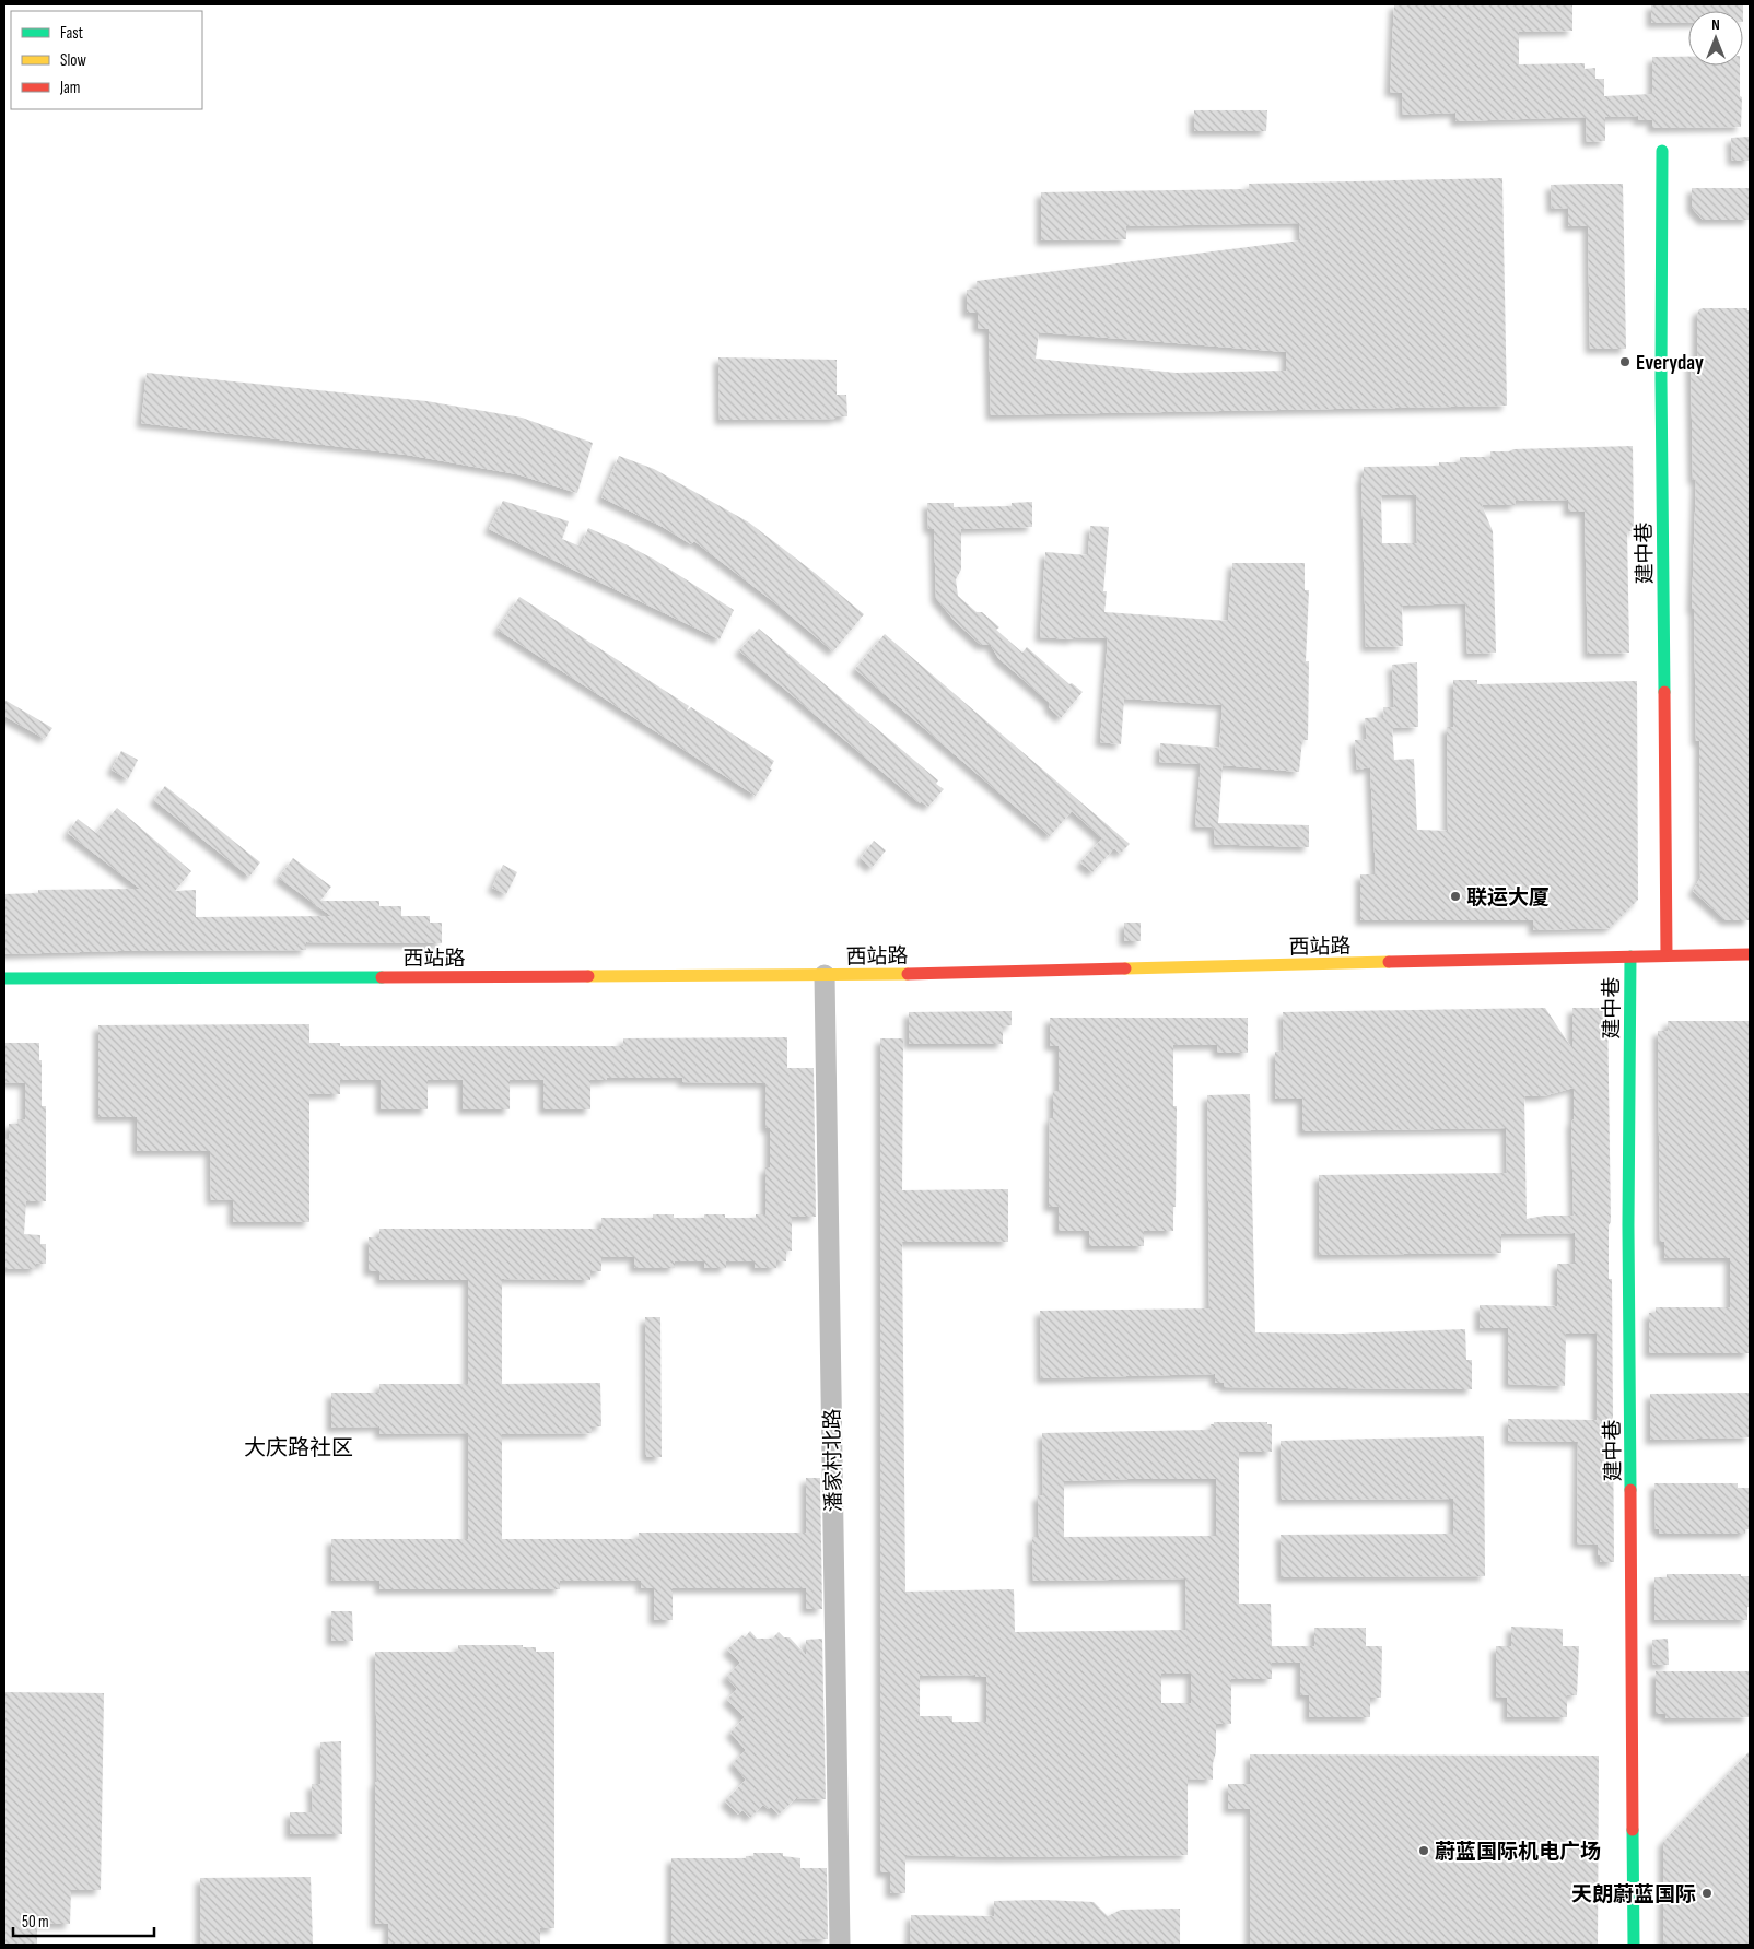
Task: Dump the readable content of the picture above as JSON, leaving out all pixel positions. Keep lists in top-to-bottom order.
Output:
{
  "streets": {
    "street": ["建中巷", "西站路", "潘家村北路"]
  },
  "crossings": [
    ["建中巷", "西站路"],
    ["西站路", "潘家村北路"]
  ],
  "districts": ["大庆路社区"],
  "places": [
    "Everyday",
    "联运大厦",
    "蔚蓝国际机电广场",
    "天朗蔚蓝国际"
  ],
  "legend": ["Fast", "Slow", "Jam"],
  "scale_bar": "50 m",
  "north": "top"
}
